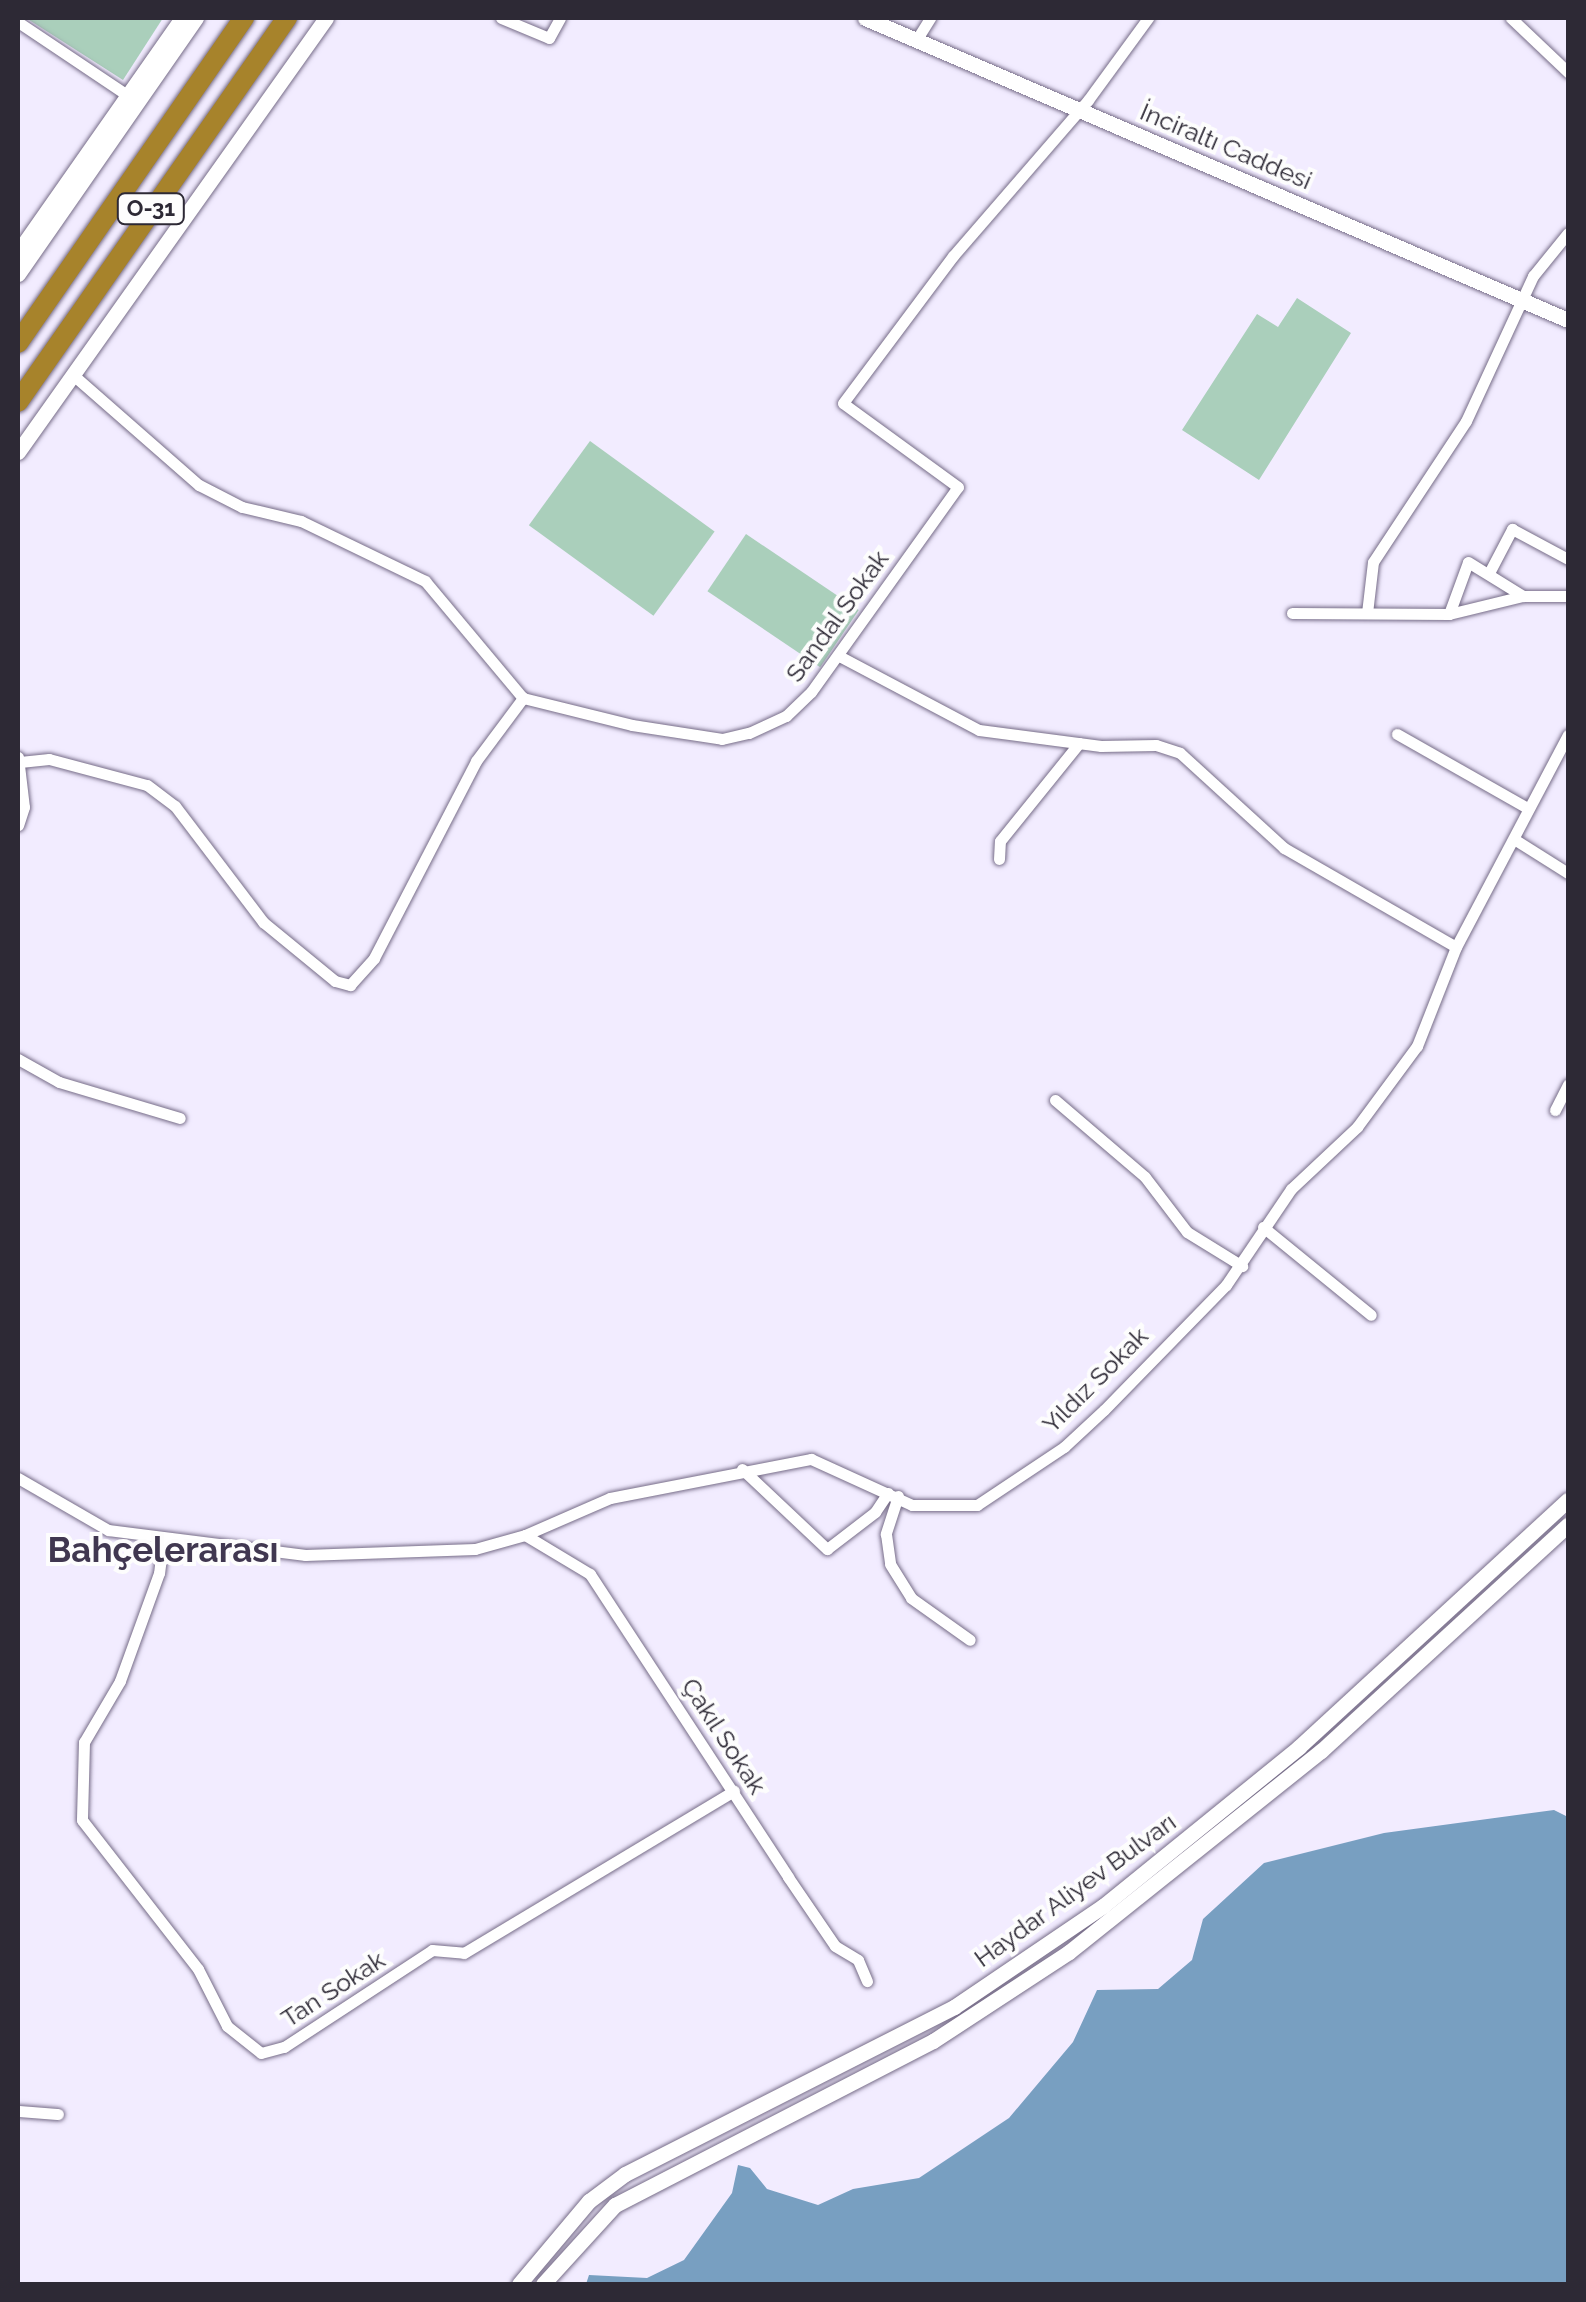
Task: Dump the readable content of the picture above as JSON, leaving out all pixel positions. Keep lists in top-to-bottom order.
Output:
{
  "streets": {
    "highway": ["O-31"],
    "main road": ["İnciraltı Caddesi", "Haydar Aliyev Bulvarı"],
    "street": [
      "Sandal Sokak",
      "Yıldız Sokak",
      "Çakıl Sokak",
      "Tan Sokak"
    ]
  },
  "crossings": [
    ["İnciraltı Caddesi", "Sandal Sokak"],
    ["Yıldız Sokak", "Çakıl Sokak"],
    ["Yıldız Sokak", "Tan Sokak"],
    ["Çakıl Sokak", "Tan Sokak"]
  ],
  "districts": ["Bahçelerarası"]
}
